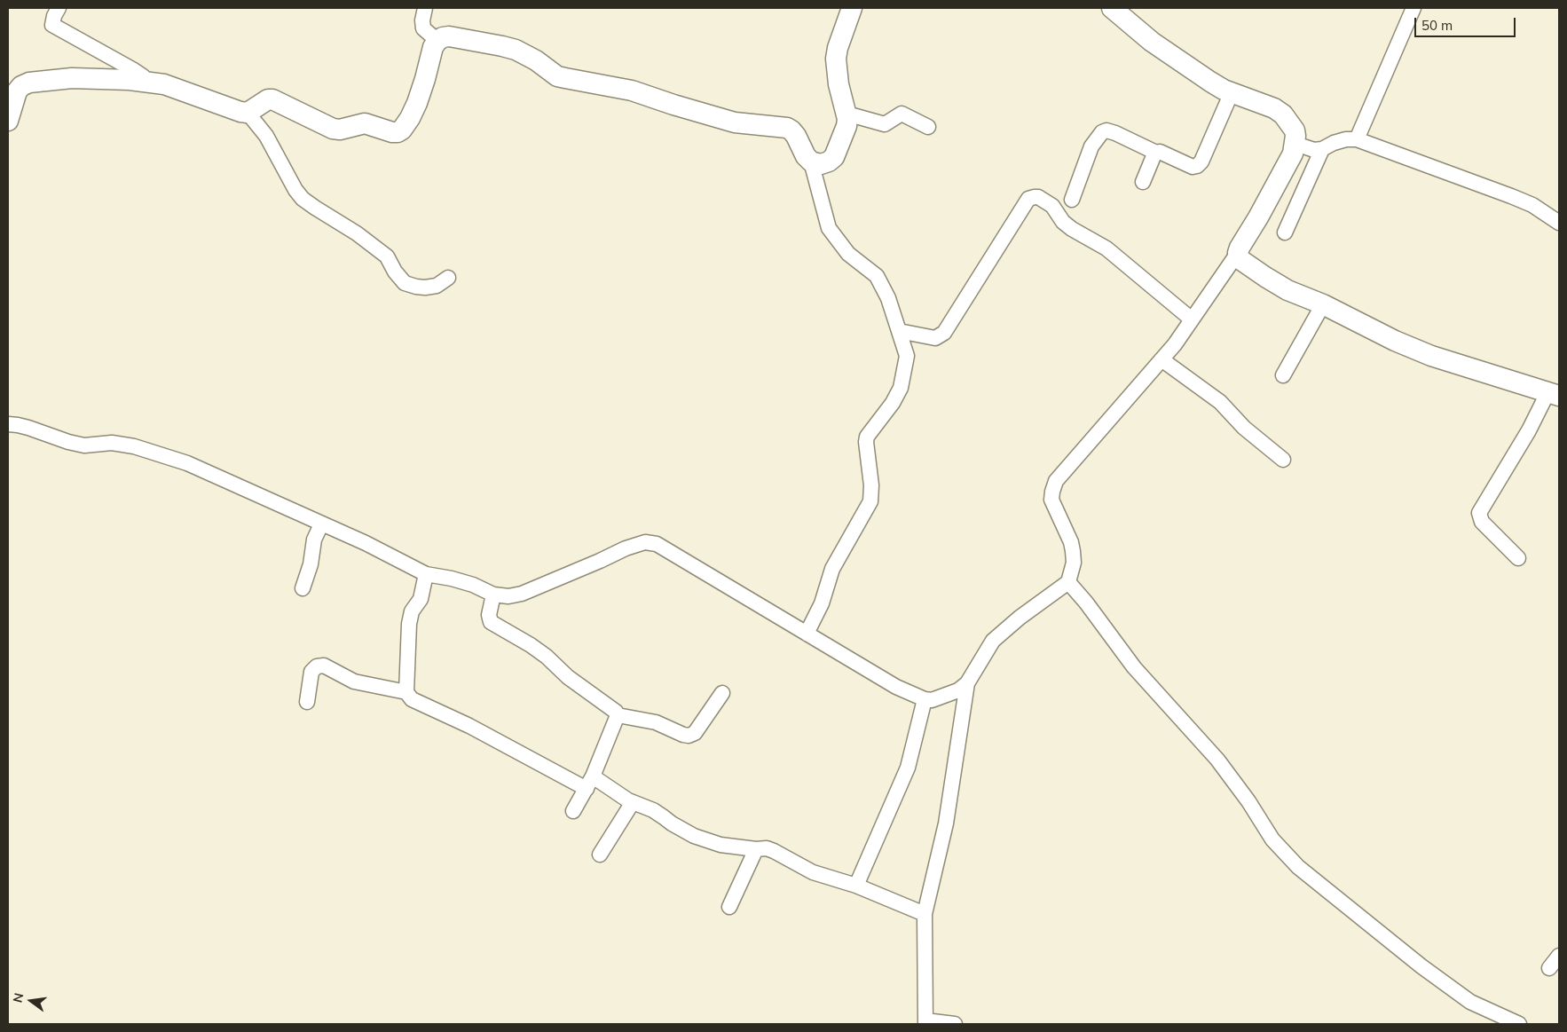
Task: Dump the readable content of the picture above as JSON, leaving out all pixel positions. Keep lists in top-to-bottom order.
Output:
{
  "scale_bar": "50 m",
  "north": "left"
}
